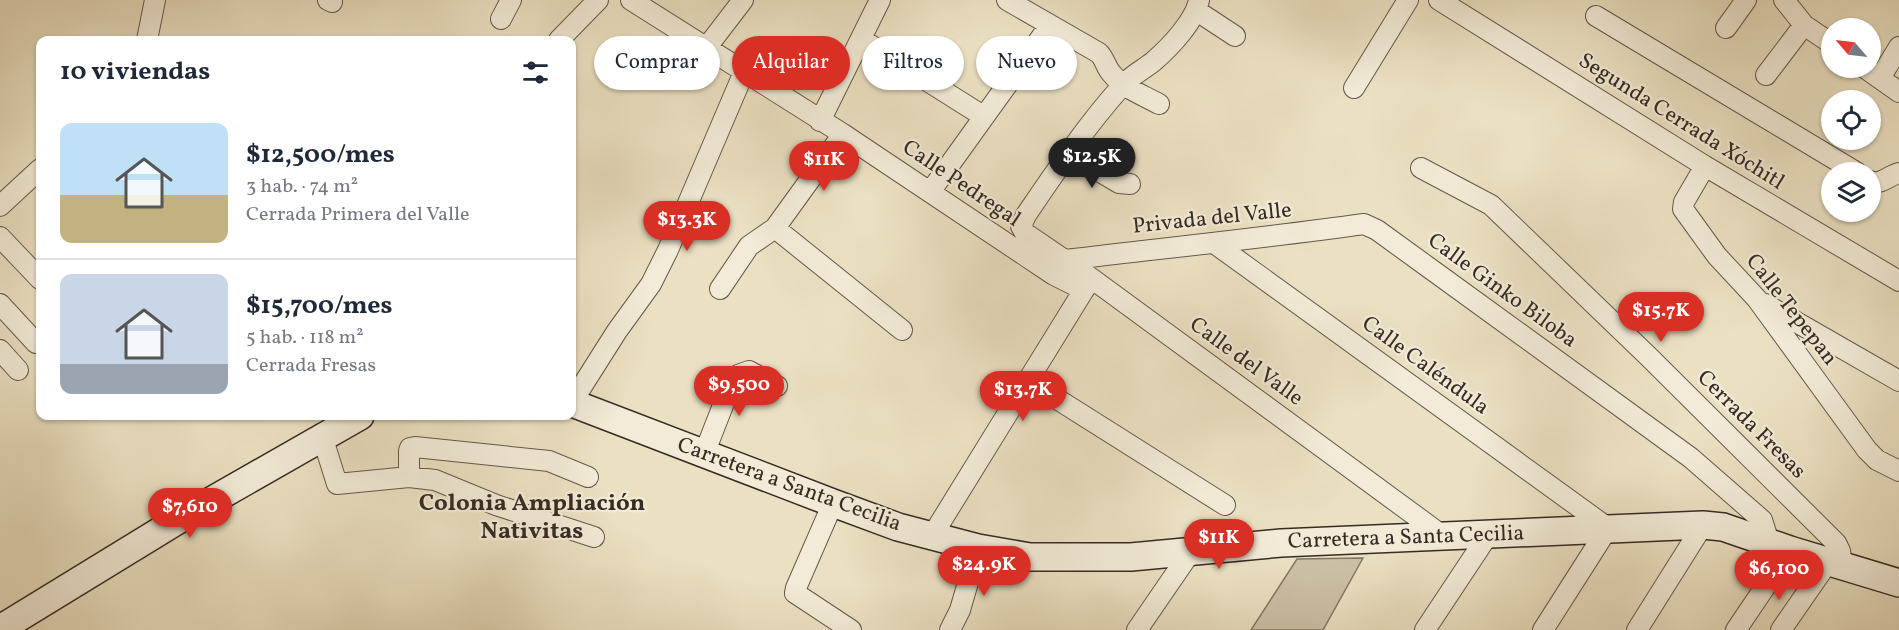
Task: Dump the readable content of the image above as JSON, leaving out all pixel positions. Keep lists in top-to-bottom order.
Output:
{
  "streets": {
    "main road": ["Carretera a Santa Cecilia"],
    "street": [
      "Segunda Cerrada Xóchitl",
      "Calle Pedregal",
      "Privada del Valle",
      "Calle Ginko Biloba",
      "Calle Tepepan",
      "Calle del Valle",
      "Calle Caléndula",
      "Cerrada Fresas"
    ]
  },
  "crossings": [
    ["Segunda Cerrada Xóchitl", "Calle Tepepan"],
    ["Calle Pedregal", "Calle del Valle"],
    ["Privada del Valle", "Calle Ginko Biloba"],
    ["Privada del Valle", "Calle del Valle"],
    ["Privada del Valle", "Calle Caléndula"],
    ["Calle Ginko Biloba", "Carretera a Santa Cecilia"],
    ["Calle del Valle", "Carretera a Santa Cecilia"],
    ["Calle Caléndula", "Carretera a Santa Cecilia"],
    ["Cerrada Fresas", "Carretera a Santa Cecilia"]
  ],
  "districts": ["Colonia Ampliación Nativitas"],
  "north": "top left",
  "page": {
    "chip": [
      "Comprar",
      "Alquilar",
      "Filtros",
      "Nuevo"
    ],
    "heading": "10 viviendas",
    "list": [
      {
        "name": "$12,500/mes",
        "note": "3 hab. · 74 m² · Cerrada Primera del Valle"
      },
      {
        "name": "$15,700/mes",
        "note": "5 hab. · 118 m² · Cerrada Fresas"
      }
    ],
    "price": [
      "$12.5K",
      "$11K",
      "$13.3K",
      "$15.7K",
      "$9,500",
      "$13.7K",
      "$7,610",
      "$11K",
      "$24.9K",
      "$6,100"
    ]
  }
}
